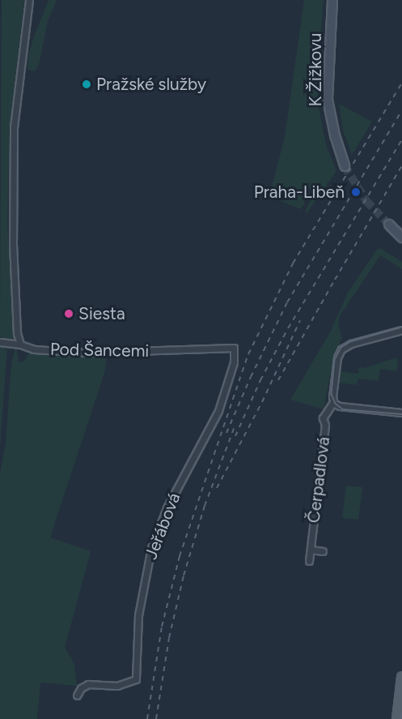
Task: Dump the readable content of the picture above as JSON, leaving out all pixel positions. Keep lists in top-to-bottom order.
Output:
{
  "streets": {
    "main road": ["K Žižkovu"],
    "street": ["Pod Šancemi", "Čerpadlová", "Jeřábová"]
  },
  "crossings": [
    ["Pod Šancemi", "Jeřábová"]
  ],
  "places": ["Pražské služby", "Praha-Libeň", "Siesta"]
}
